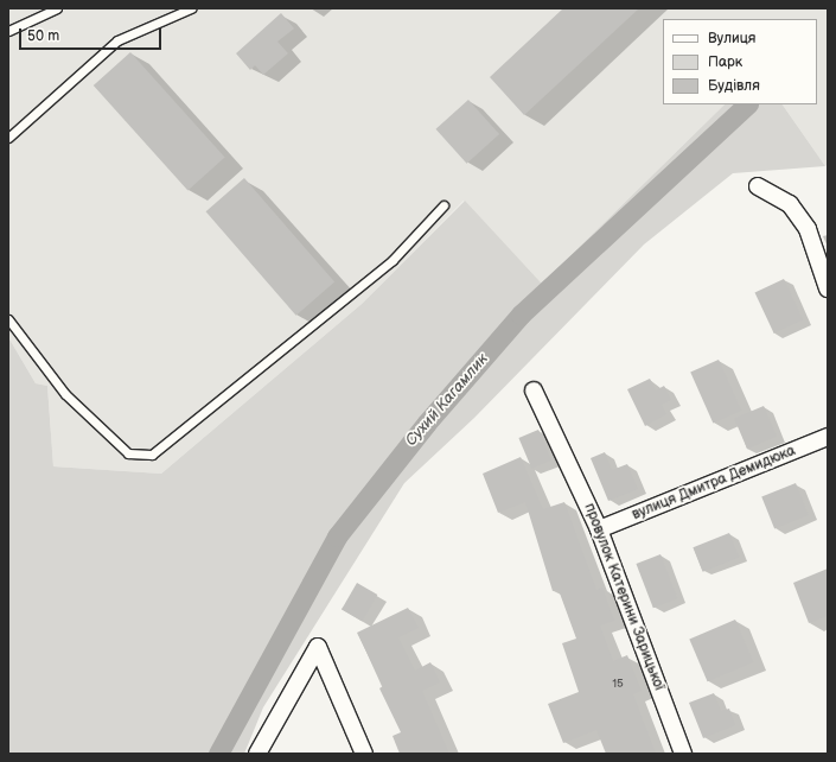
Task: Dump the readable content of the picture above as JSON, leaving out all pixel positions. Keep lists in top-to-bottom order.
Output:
{
  "streets": {
    "street": ["вулиця Дмитра Демидюка", "провулок Катерини Зарицької"]
  },
  "crossings": [
    ["вулиця Дмитра Демидюка", "провулок Катерини Зарицької"]
  ],
  "water": ["Сухий Кагамлик"],
  "house_numbers": ["15"],
  "legend": ["Вулиця", "Парк", "Будівля"],
  "scale_bar": "50 m"
}
